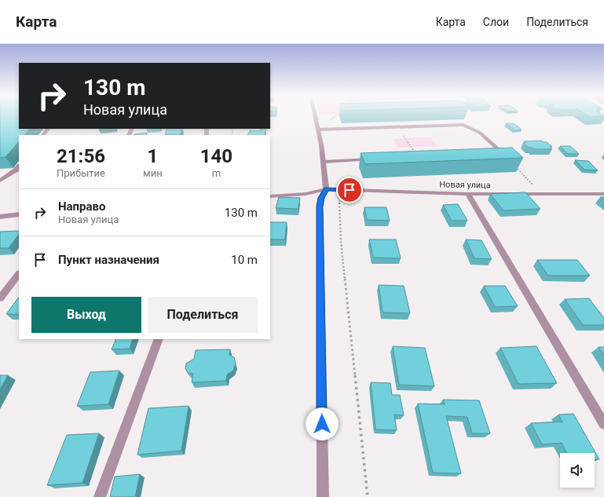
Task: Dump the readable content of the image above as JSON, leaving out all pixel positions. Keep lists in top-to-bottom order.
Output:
{
  "streets": {
    "street": ["Новая улица"]
  },
  "page": {
    "header": "Карта",
    "nav": ["Карта", "Слои", "Поделиться"],
    "turn": ["130 m", "Новая улица"],
    "eta": [
      "21:56",
      "Прибытие",
      "1",
      "мин",
      "140",
      "m"
    ],
    "list": [
      {
        "name": "Направо",
        "note": "Новая улица",
        "value": "130 m"
      },
      {
        "name": "Пункт назначения",
        "value": "10 m"
      }
    ],
    "buttons": ["Выход", "Поделиться"]
  }
}
